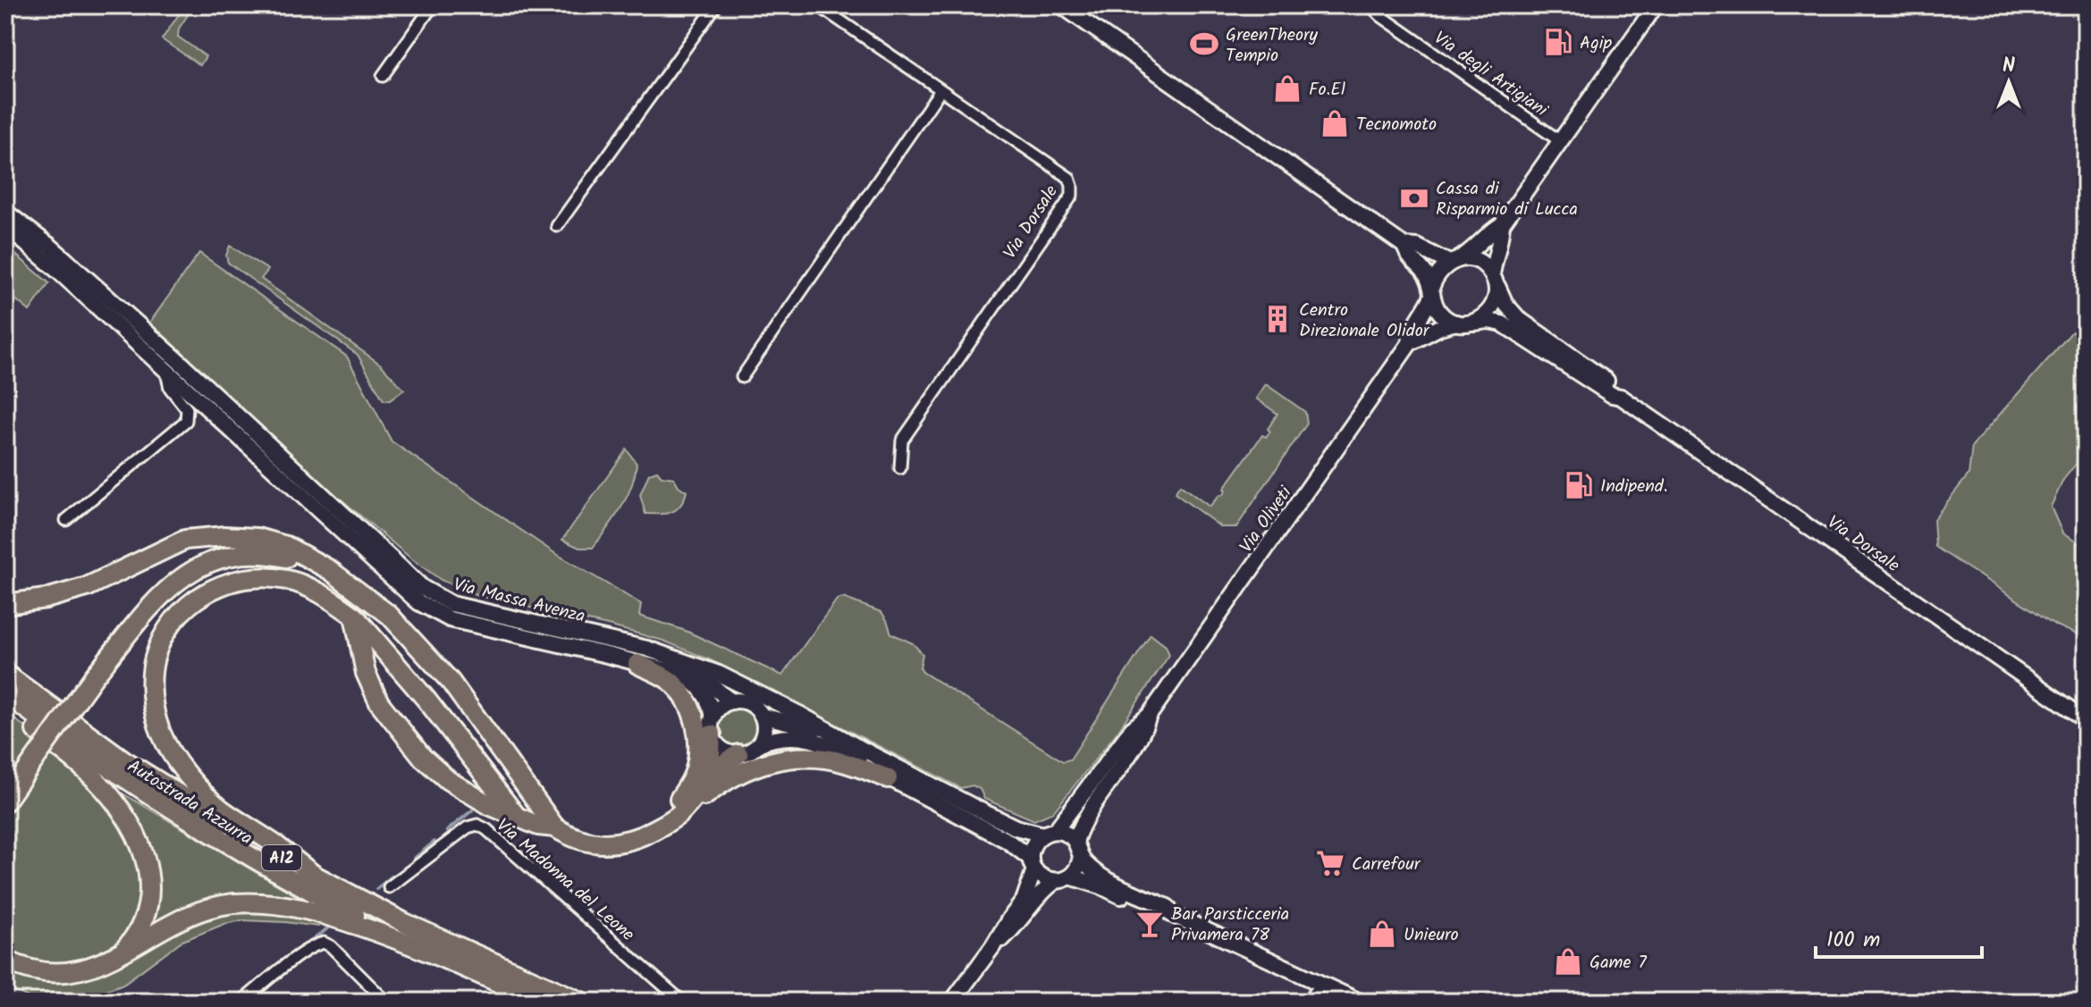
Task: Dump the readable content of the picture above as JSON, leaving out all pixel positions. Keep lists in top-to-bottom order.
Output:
{
  "streets": {
    "highway": ["Autostrada Azzurra", "A12"],
    "main road": ["Via Dorsale", "Via Oliveti", "Via Massa Avenza"],
    "street": ["Via degli Artigiani", "Via Madonna del Leone"]
  },
  "crossings": [
    ["Via Dorsale", "Via Oliveti"],
    ["Via Oliveti", "Via Massa Avenza"]
  ],
  "places": {
    "fuel station": ["Agip", "Indipend."],
    "sports": ["GreenTheory Tempio"],
    "shop": [
      "Fo.El",
      "Tecnomoto",
      "Unieuro",
      "Game 7"
    ],
    "bank": ["Cassa di Risparmio di Lucca"],
    "building": ["Centro Direzionale Olidor"],
    "supermarket": ["Carrefour"],
    "bar": ["Bar Parsticceria Privamera 78"]
  },
  "scale_bar": "100 m",
  "north": "top"
}
